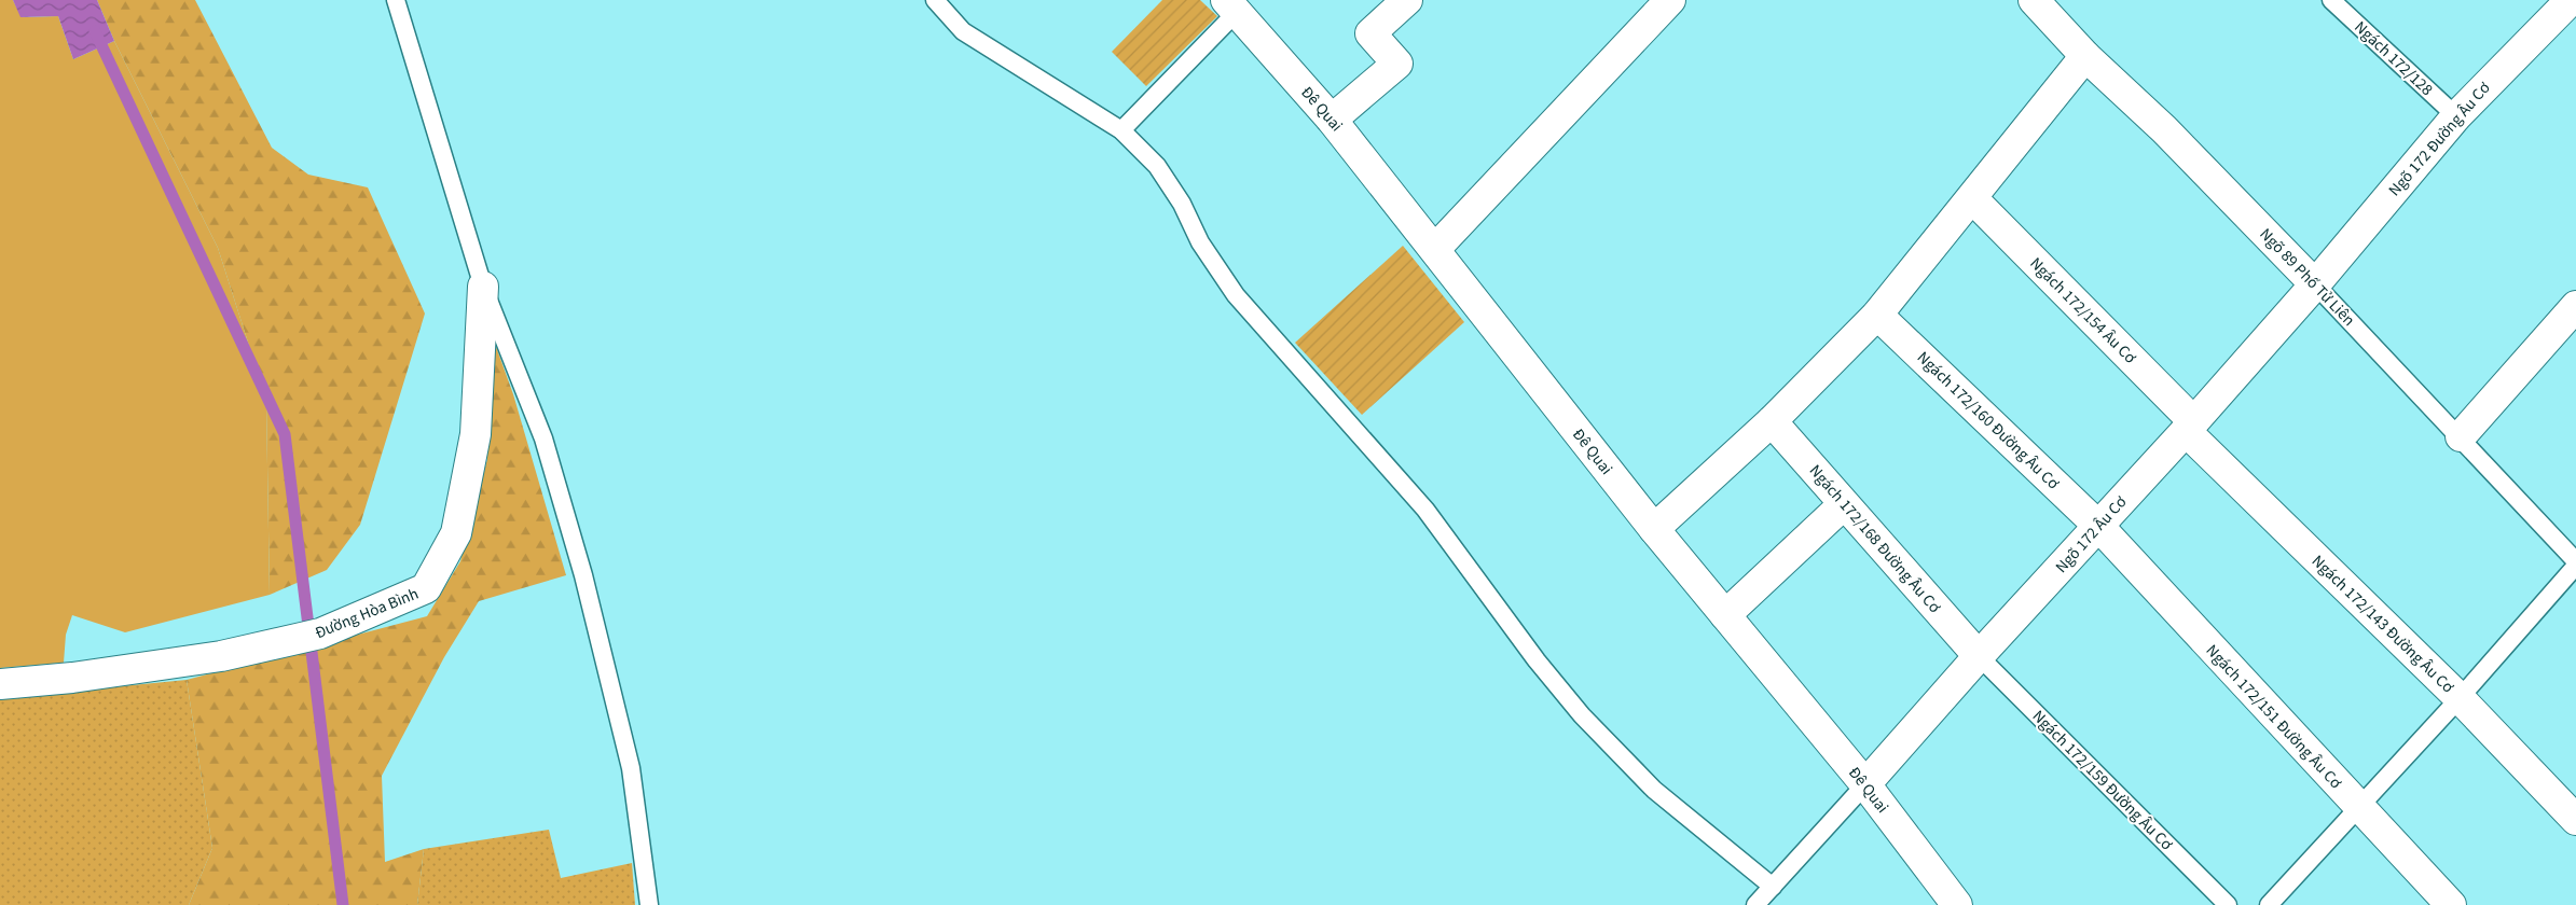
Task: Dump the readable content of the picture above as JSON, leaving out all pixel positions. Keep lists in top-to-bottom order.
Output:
{
  "streets": {
    "street": [
      "Đê Quai",
      "Ngõ 172 Đường Âu Cơ",
      "Ngõ 89 Phố Tử Liên",
      "Ngách 172/154 Âu Cơ",
      "Ngách 172/160 Đường Âu Cơ",
      "Ngõ 172 Âu Cơ",
      "Ngách 172/168 Đường Âu Cơ",
      "Đường Hòa Bình",
      "Ngách 172/143 Đường Âu Cơ",
      "Ngách 172/151 Đường Âu Cơ"
    ],
    "lane": ["Ngách 172/128", "Ngách 172/159 Đường Âu Cơ"]
  },
  "crossings": [
    ["Ngách 172/128", "Ngõ 172 Đường Âu Cơ"],
    ["Đê Quai", "Ngõ 172 Âu Cơ"],
    ["Ngõ 172 Đường Âu Cơ", "Ngõ 89 Phố Tử Liên"],
    ["Ngõ 172 Đường Âu Cơ", "Ngõ 172 Âu Cơ"],
    ["Ngõ 89 Phố Tử Liên", "Ngõ 172 Âu Cơ"],
    ["Ngách 172/154 Âu Cơ", "Ngõ 172 Âu Cơ"],
    ["Ngách 172/154 Âu Cơ", "Ngách 172/143 Đường Âu Cơ"],
    ["Ngách 172/160 Đường Âu Cơ", "Ngõ 172 Âu Cơ"],
    ["Ngách 172/160 Đường Âu Cơ", "Ngách 172/151 Đường Âu Cơ"],
    ["Ngõ 172 Âu Cơ", "Ngách 172/168 Đường Âu Cơ"],
    ["Ngõ 172 Âu Cơ", "Ngách 172/143 Đường Âu Cơ"],
    ["Ngõ 172 Âu Cơ", "Ngách 172/151 Đường Âu Cơ"],
    ["Ngõ 172 Âu Cơ", "Ngách 172/159 Đường Âu Cơ"],
    ["Ngách 172/168 Đường Âu Cơ", "Ngách 172/159 Đường Âu Cơ"]
  ]
}
